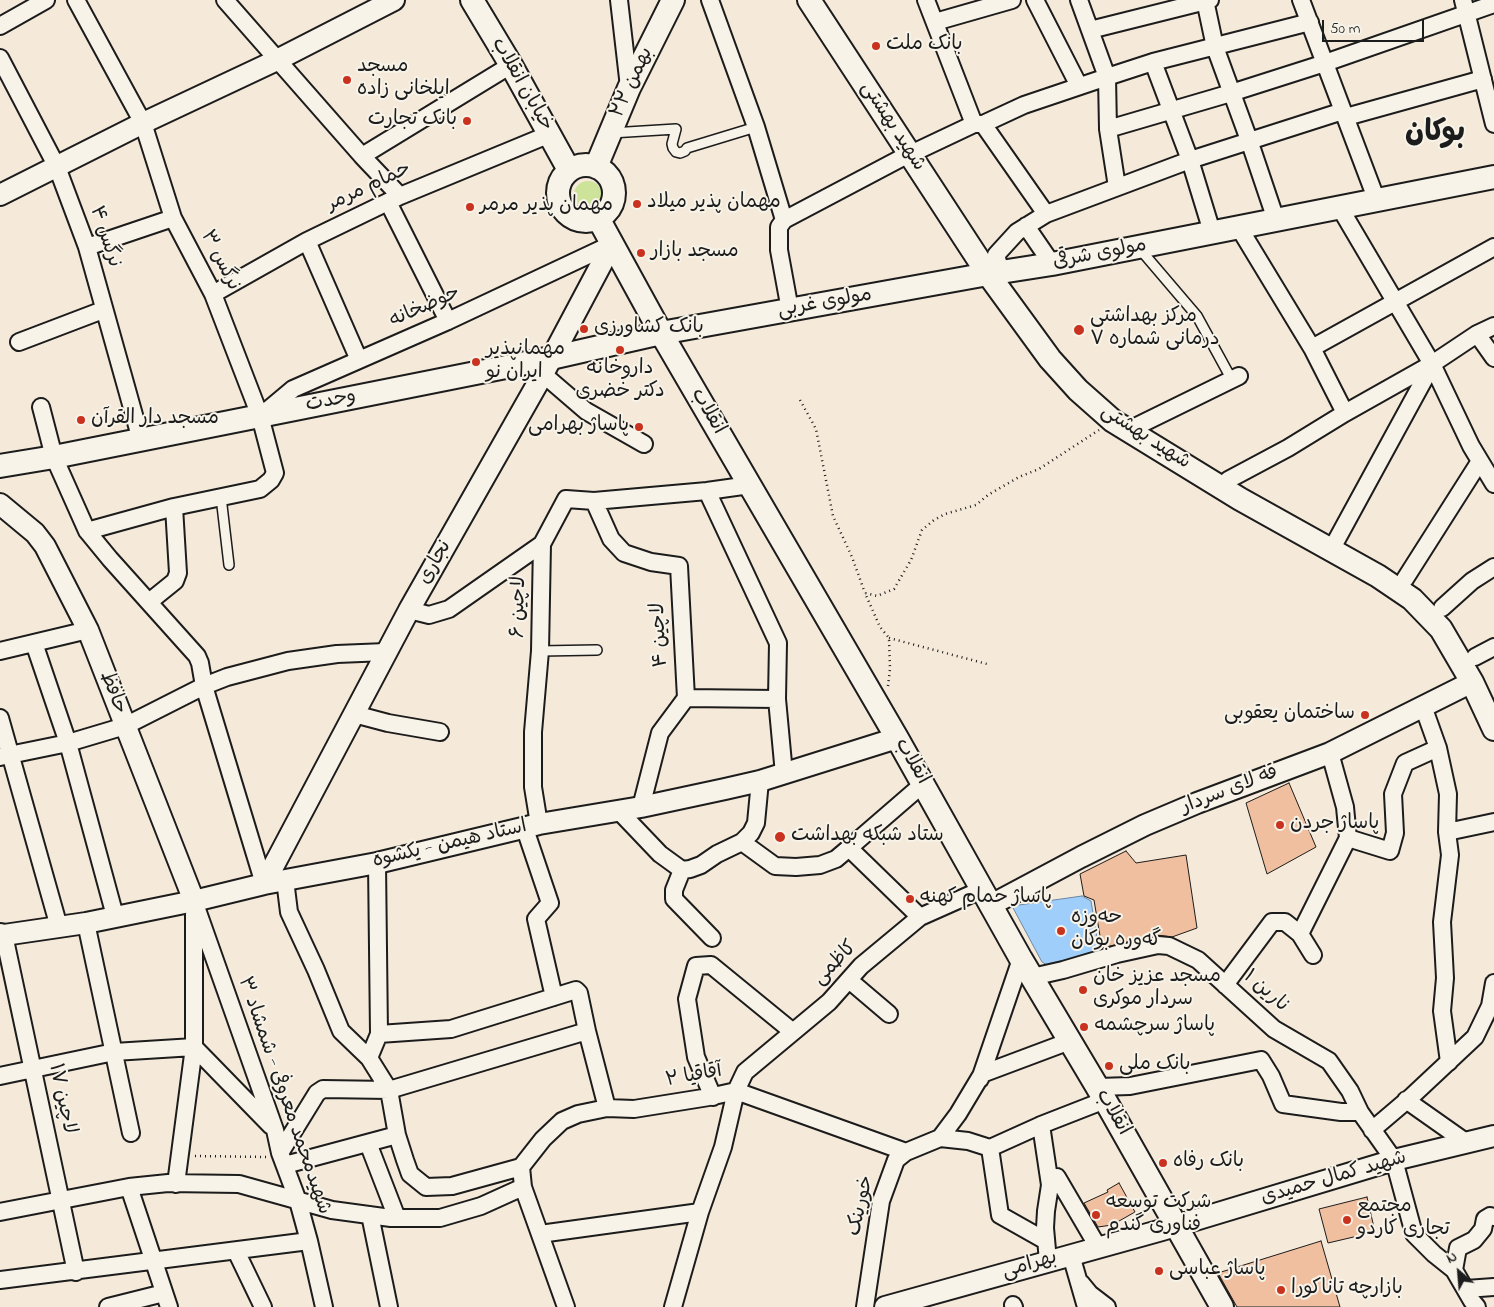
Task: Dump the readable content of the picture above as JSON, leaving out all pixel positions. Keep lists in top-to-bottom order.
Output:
{
  "streets": {
    "main road": [
      "۲۲ بهمن",
      "خیابان انقلاب",
      "شهید بهشتی",
      "مولوی شرقی",
      "مولوی غربی",
      "وحدت",
      "انقلاب"
    ],
    "street": [
      "حمام مرمر",
      "نرگس ۴",
      "نرگس ۳",
      "حوضخانه",
      "نجاری",
      "لاچین ۶",
      "لاچین ۴",
      "حافظ",
      "قه لای سردار",
      "استاد هیمن - یکشوه",
      "کاظمی",
      "نارین ۱",
      "آقاقیا ۲",
      "شهیدمحمد معروفی - شمشاد ۳",
      "لاچین ۱۷",
      "شهید کمال حمیدی",
      "خورینک",
      "بهرامی"
    ]
  },
  "crossings": [
    ["۲۲ بهمن", "خیابان انقلاب"],
    ["۲۲ بهمن", "انقلاب"],
    ["خیابان انقلاب", "حمام مرمر"],
    ["خیابان انقلاب", "انقلاب"],
    ["شهید بهشتی", "مولوی شرقی"],
    ["شهید بهشتی", "مولوی غربی"],
    ["شهید بهشتی", "قه لای سردار"],
    ["حمام مرمر", "نرگس ۳"],
    ["نرگس ۴", "وحدت"],
    ["مولوی شرقی", "مولوی غربی"],
    ["نرگس ۳", "حوضخانه"],
    ["نرگس ۳", "وحدت"],
    ["مولوی غربی", "وحدت"],
    ["مولوی غربی", "انقلاب"],
    ["حوضخانه", "وحدت"],
    ["حوضخانه", "انقلاب"],
    ["حوضخانه", "نجاری"],
    ["وحدت", "انقلاب"],
    ["وحدت", "نجاری"],
    ["انقلاب", "نجاری"],
    ["انقلاب", "قه لای سردار"],
    ["انقلاب", "استاد هیمن - یکشوه"],
    ["انقلاب", "کاظمی"],
    ["انقلاب", "نارین ۱"],
    ["انقلاب", "شهید کمال حمیدی"],
    ["انقلاب", "بهرامی"],
    ["نجاری", "لاچین ۶"],
    ["نجاری", "استاد هیمن - یکشوه"],
    ["لاچین ۶", "استاد هیمن - یکشوه"],
    ["حافظ", "استاد هیمن - یکشوه"],
    ["حافظ", "شهیدمحمد معروفی - شمشاد ۳"],
    ["قه لای سردار", "کاظمی"],
    ["استاد هیمن - یکشوه", "شهیدمحمد معروفی - شمشاد ۳"],
    ["استاد هیمن - یکشوه", "لاچین ۱۷"],
    ["کاظمی", "آقاقیا ۲"],
    ["نارین ۱", "شهید کمال حمیدی"],
    ["آقاقیا ۲", "خورینک"],
    ["شهید کمال حمیدی", "بهرامی"]
  ],
  "districts": ["بوکان"],
  "places": [
    "بانک ملت",
    "مسجد ایلخانی زاده",
    "بانک تجارت",
    "مهمان پذیر میلاد",
    "مهمان پذیر مرمر",
    "مسجد بازار",
    "بانک کشاورزی",
    "مرکز بهداشتی درمانی شماره ۷",
    "داروخانه دکتر خضری",
    "مهمانپذیر ایران نو",
    "مسجد دار القرآن",
    "پاساژ بهرامی",
    "ساختمان یعقوبی",
    "پاساژ جردن",
    "ستاد شبکه بهداشت",
    "پاساژ حمام کهنه",
    "حه‌وزه گه‌وره بوکان",
    "مسجد عزیز خان سردار موکری",
    "پاساژ سرچشمه",
    "بانک ملی",
    "بانک رفاه",
    "شرکت توسعه فناوری گندم",
    "مجتمع تجاری کاردو",
    "پاساژ عباسی",
    "بازارچه تاناکورا"
  ],
  "scale_bar": "50 m",
  "north": "top left"
}
